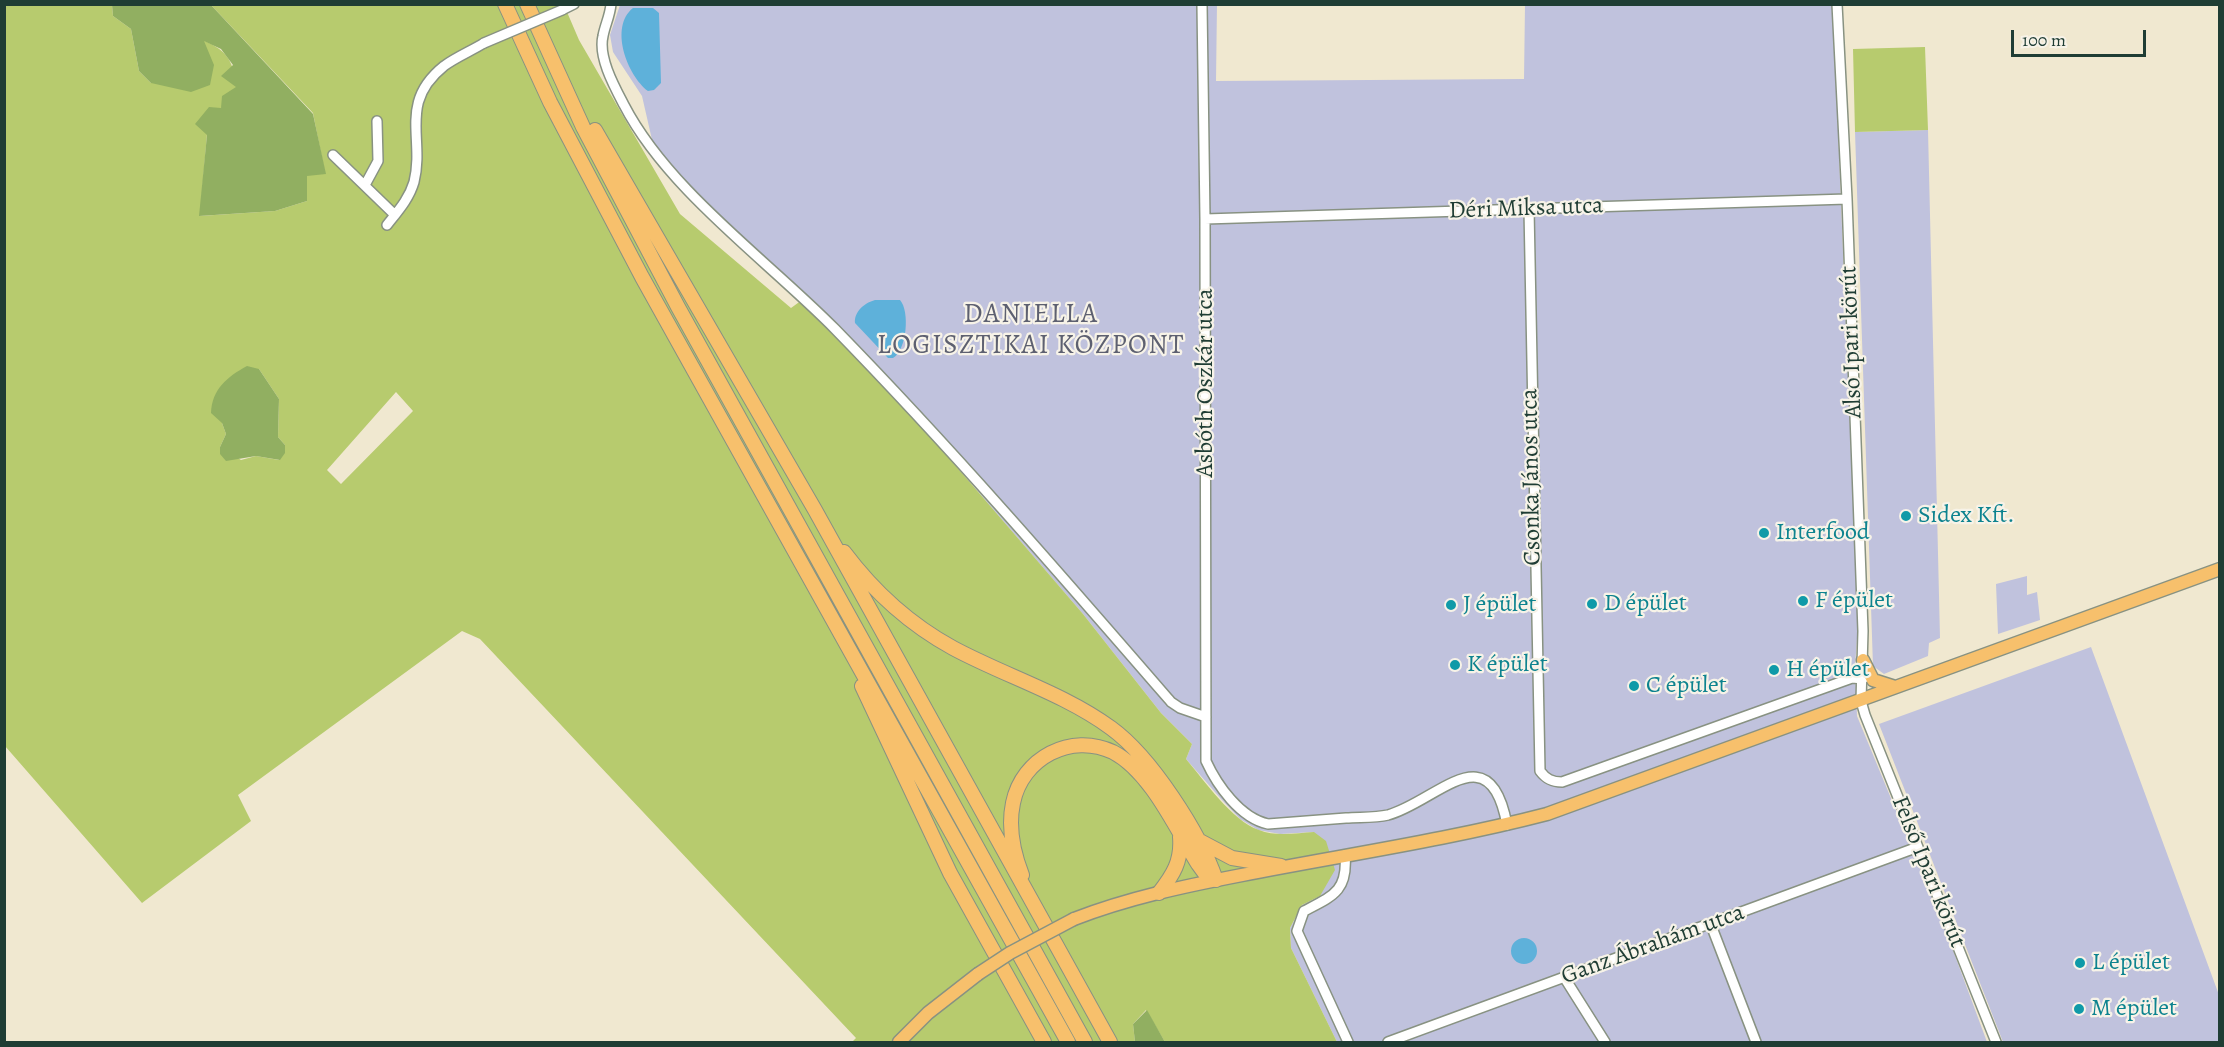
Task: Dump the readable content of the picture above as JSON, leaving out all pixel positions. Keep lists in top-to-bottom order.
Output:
{
  "streets": {
    "street": [
      "Déri Miksa utca",
      "Alsó Ipari körút",
      "Asbóth Oszkár utca",
      "Csonka János utca",
      "Felső Ipari körút",
      "Ganz Ábrahám utca"
    ]
  },
  "crossings": [
    ["Déri Miksa utca", "Alsó Ipari körút"],
    ["Déri Miksa utca", "Asbóth Oszkár utca"],
    ["Déri Miksa utca", "Csonka János utca"],
    ["Alsó Ipari körút", "Csonka János utca"],
    ["Alsó Ipari körút", "Felső Ipari körút"],
    ["Felső Ipari körút", "Ganz Ábrahám utca"]
  ],
  "districts": ["DANIELLA LOGISZTIKAI KÖZPONT"],
  "places": [
    "Sidex Kft.",
    "Interfood",
    "F épület",
    "D épület",
    "J épület",
    "K épület",
    "H épület",
    "C épület",
    "L épület",
    "M épület"
  ],
  "scale_bar": "100 m"
}
